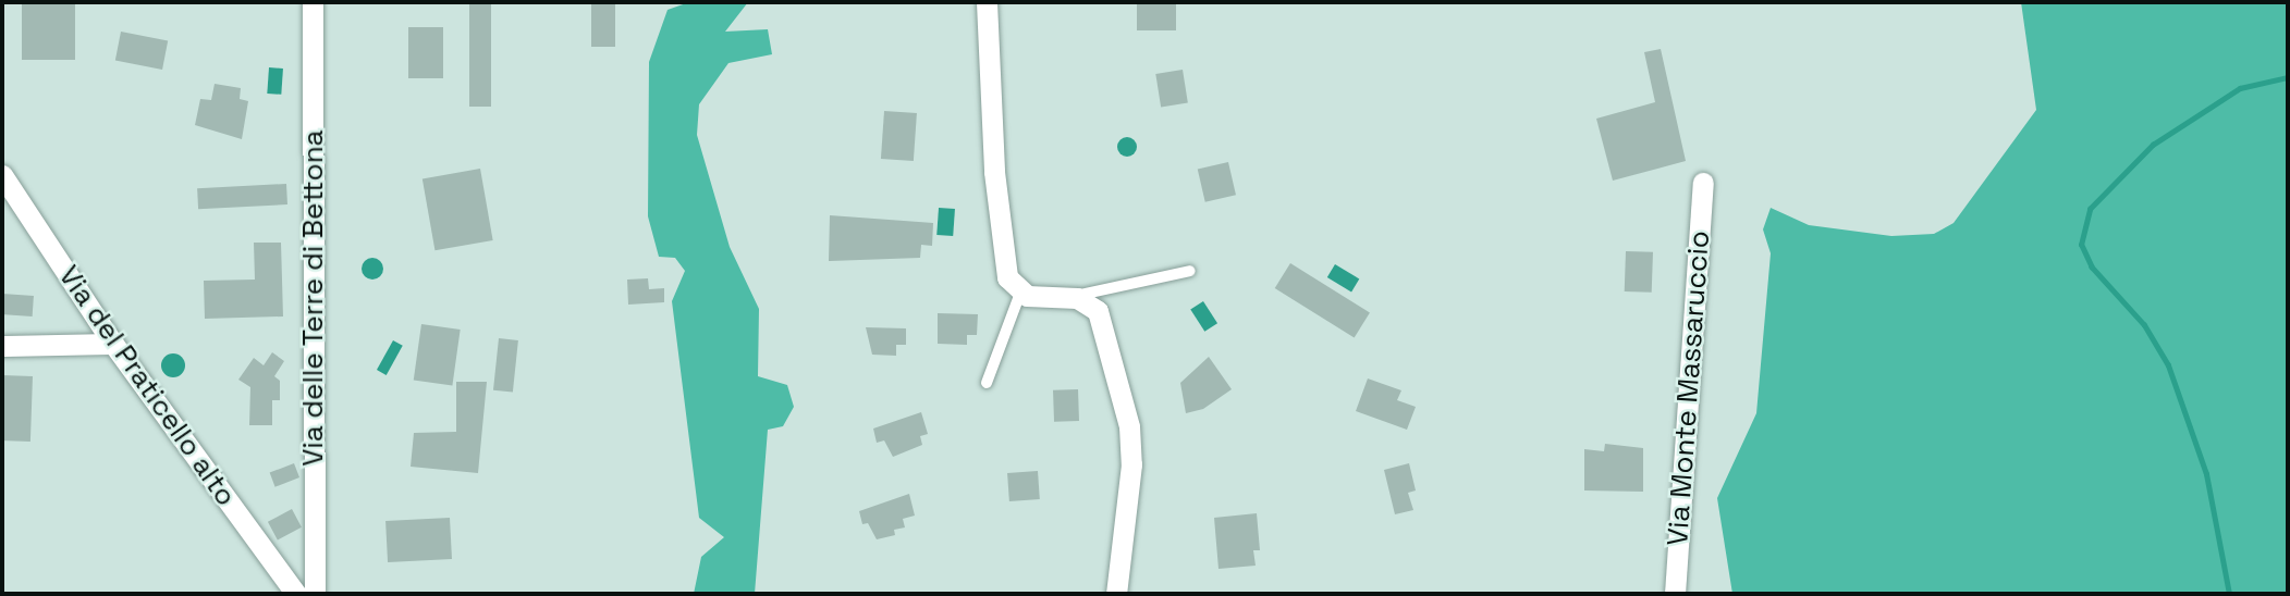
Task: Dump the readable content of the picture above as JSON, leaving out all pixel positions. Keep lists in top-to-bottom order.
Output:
{
  "streets": {
    "street": ["Via delle Terre di Bettona", "Via del Praticello alto", "Via Monte Massaruccio"]
  }
}
